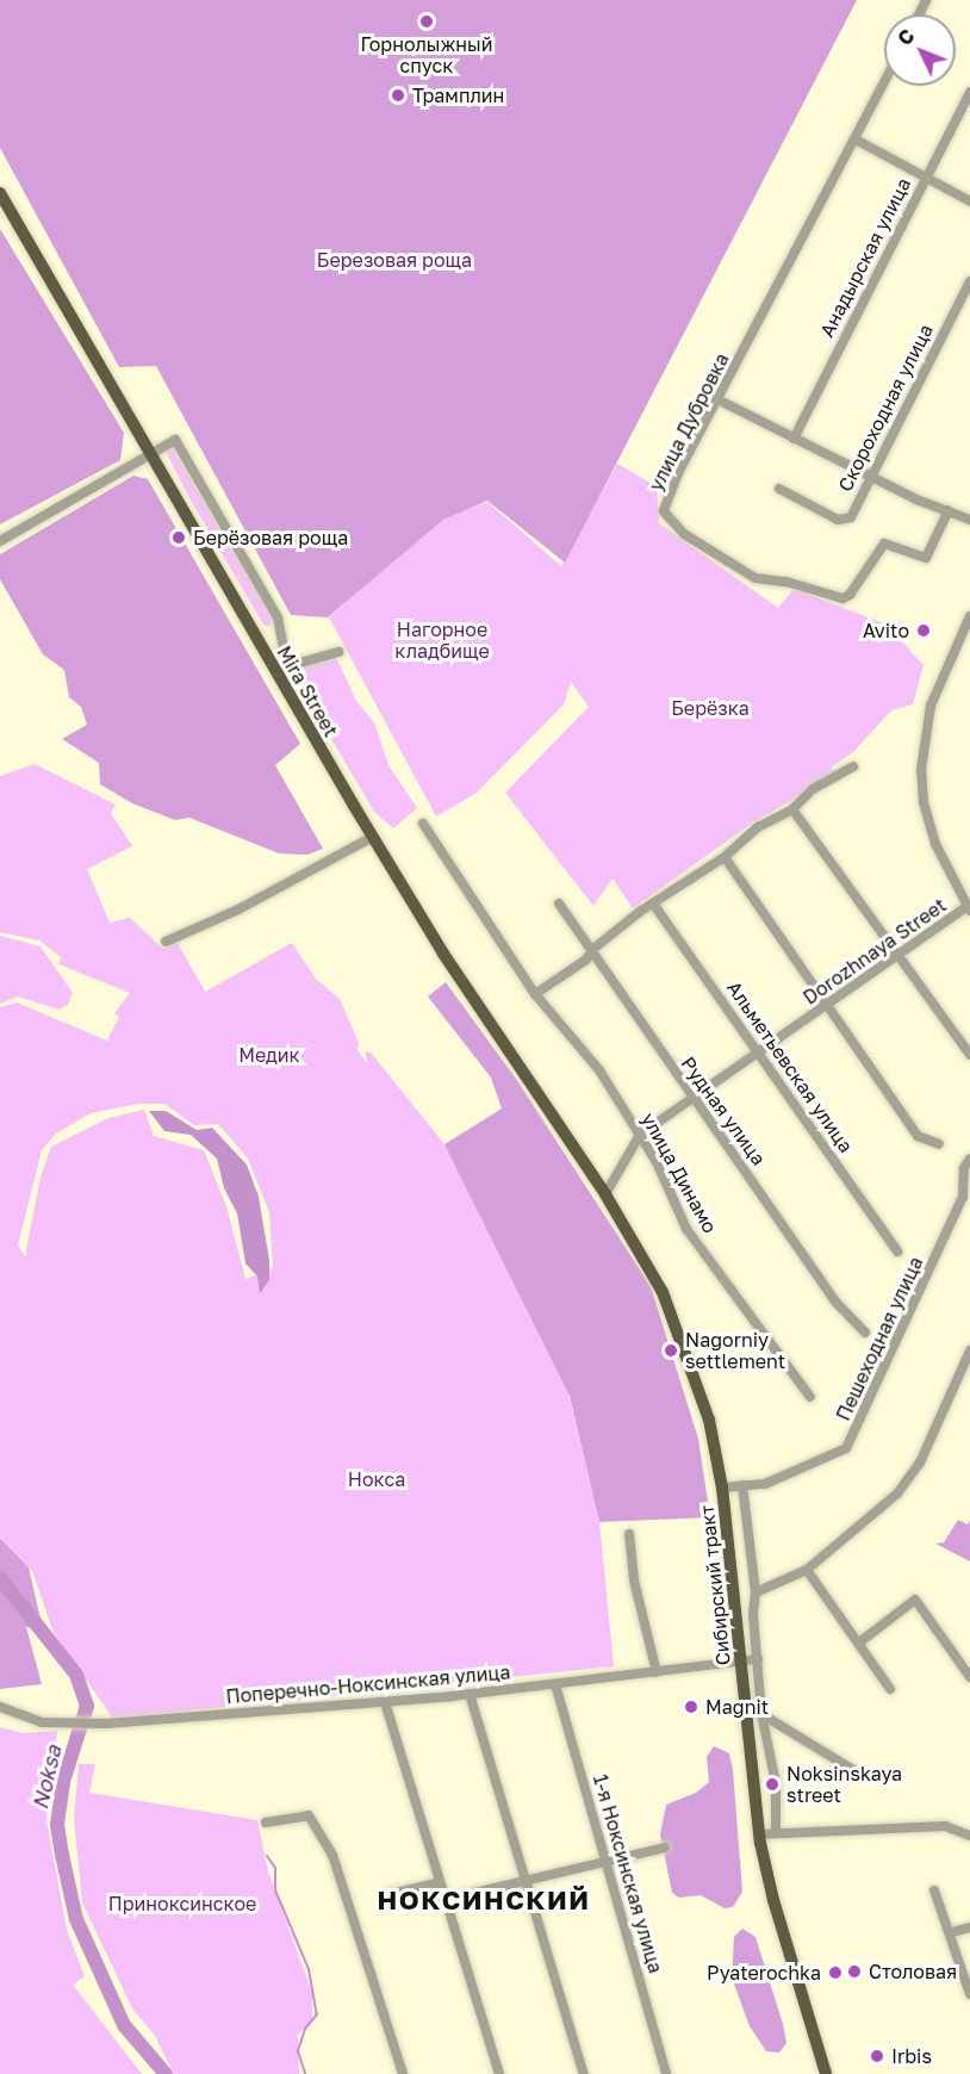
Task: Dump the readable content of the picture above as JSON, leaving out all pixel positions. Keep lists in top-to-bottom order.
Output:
{
  "streets": {
    "main road": ["Mira Street", "Сибирский тракт"],
    "street": [
      "Анадырская улица",
      "Скороходная улица",
      "улица Дубровка",
      "Dorozhnaya Street",
      "Альметьевская улица",
      "Рудная улица",
      "улица Динамо",
      "Пешеходная улица",
      "Поперечно-Ноксинская улица",
      "1-я Ноксинская улица"
    ]
  },
  "crossings": [
    ["Mira Street", "Dorozhnaya Street"],
    ["Mira Street", "Сибирский тракт"],
    ["Dorozhnaya Street", "Альметьевская улица"],
    ["Dorozhnaya Street", "Рудная улица"],
    ["Dorozhnaya Street", "улица Динамо"],
    ["Dorozhnaya Street", "Сибирский тракт"],
    ["Пешеходная улица", "Сибирский тракт"],
    ["Сибирский тракт", "Поперечно-Ноксинская улица"],
    ["Поперечно-Ноксинская улица", "1-я Ноксинская улица"]
  ],
  "districts": ["НОКСИНСКИЙ"],
  "water": ["Noksa"],
  "parks": [
    "Березовая роща",
    "Нагорное кладбище",
    "Берёзка",
    "Медик",
    "Нокса",
    "Приноксинское"
  ],
  "places": [
    "Горнолыжный спуск",
    "Трамплин",
    "Берёзовая роща",
    "Avito",
    "Nagorniy settlement",
    "Magnit",
    "Noksinskaya street",
    "Столовая",
    "Pyaterochka",
    "Irbis"
  ],
  "north": "top left"
}
